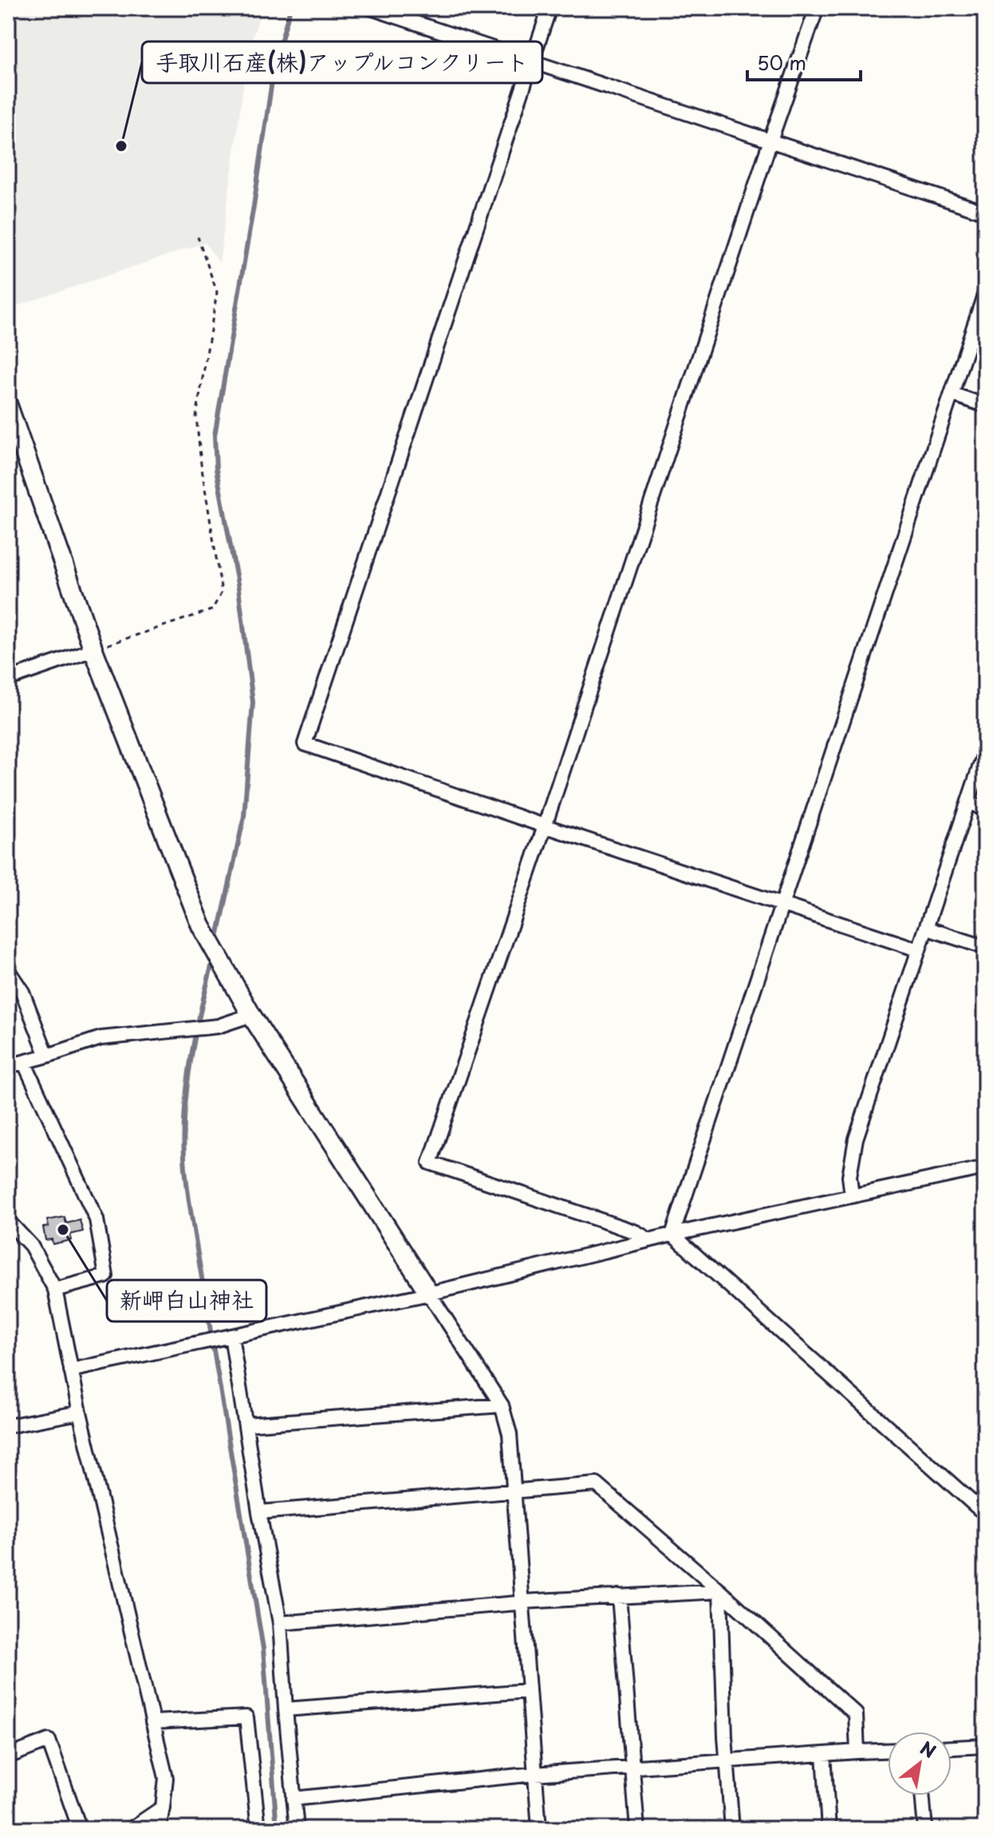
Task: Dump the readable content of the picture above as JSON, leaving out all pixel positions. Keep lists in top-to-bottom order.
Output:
{
  "places": ["手取川石産(株)アップルコンクリート", "新岬白山神社"],
  "scale_bar": "50 m",
  "north": "top right"
}
